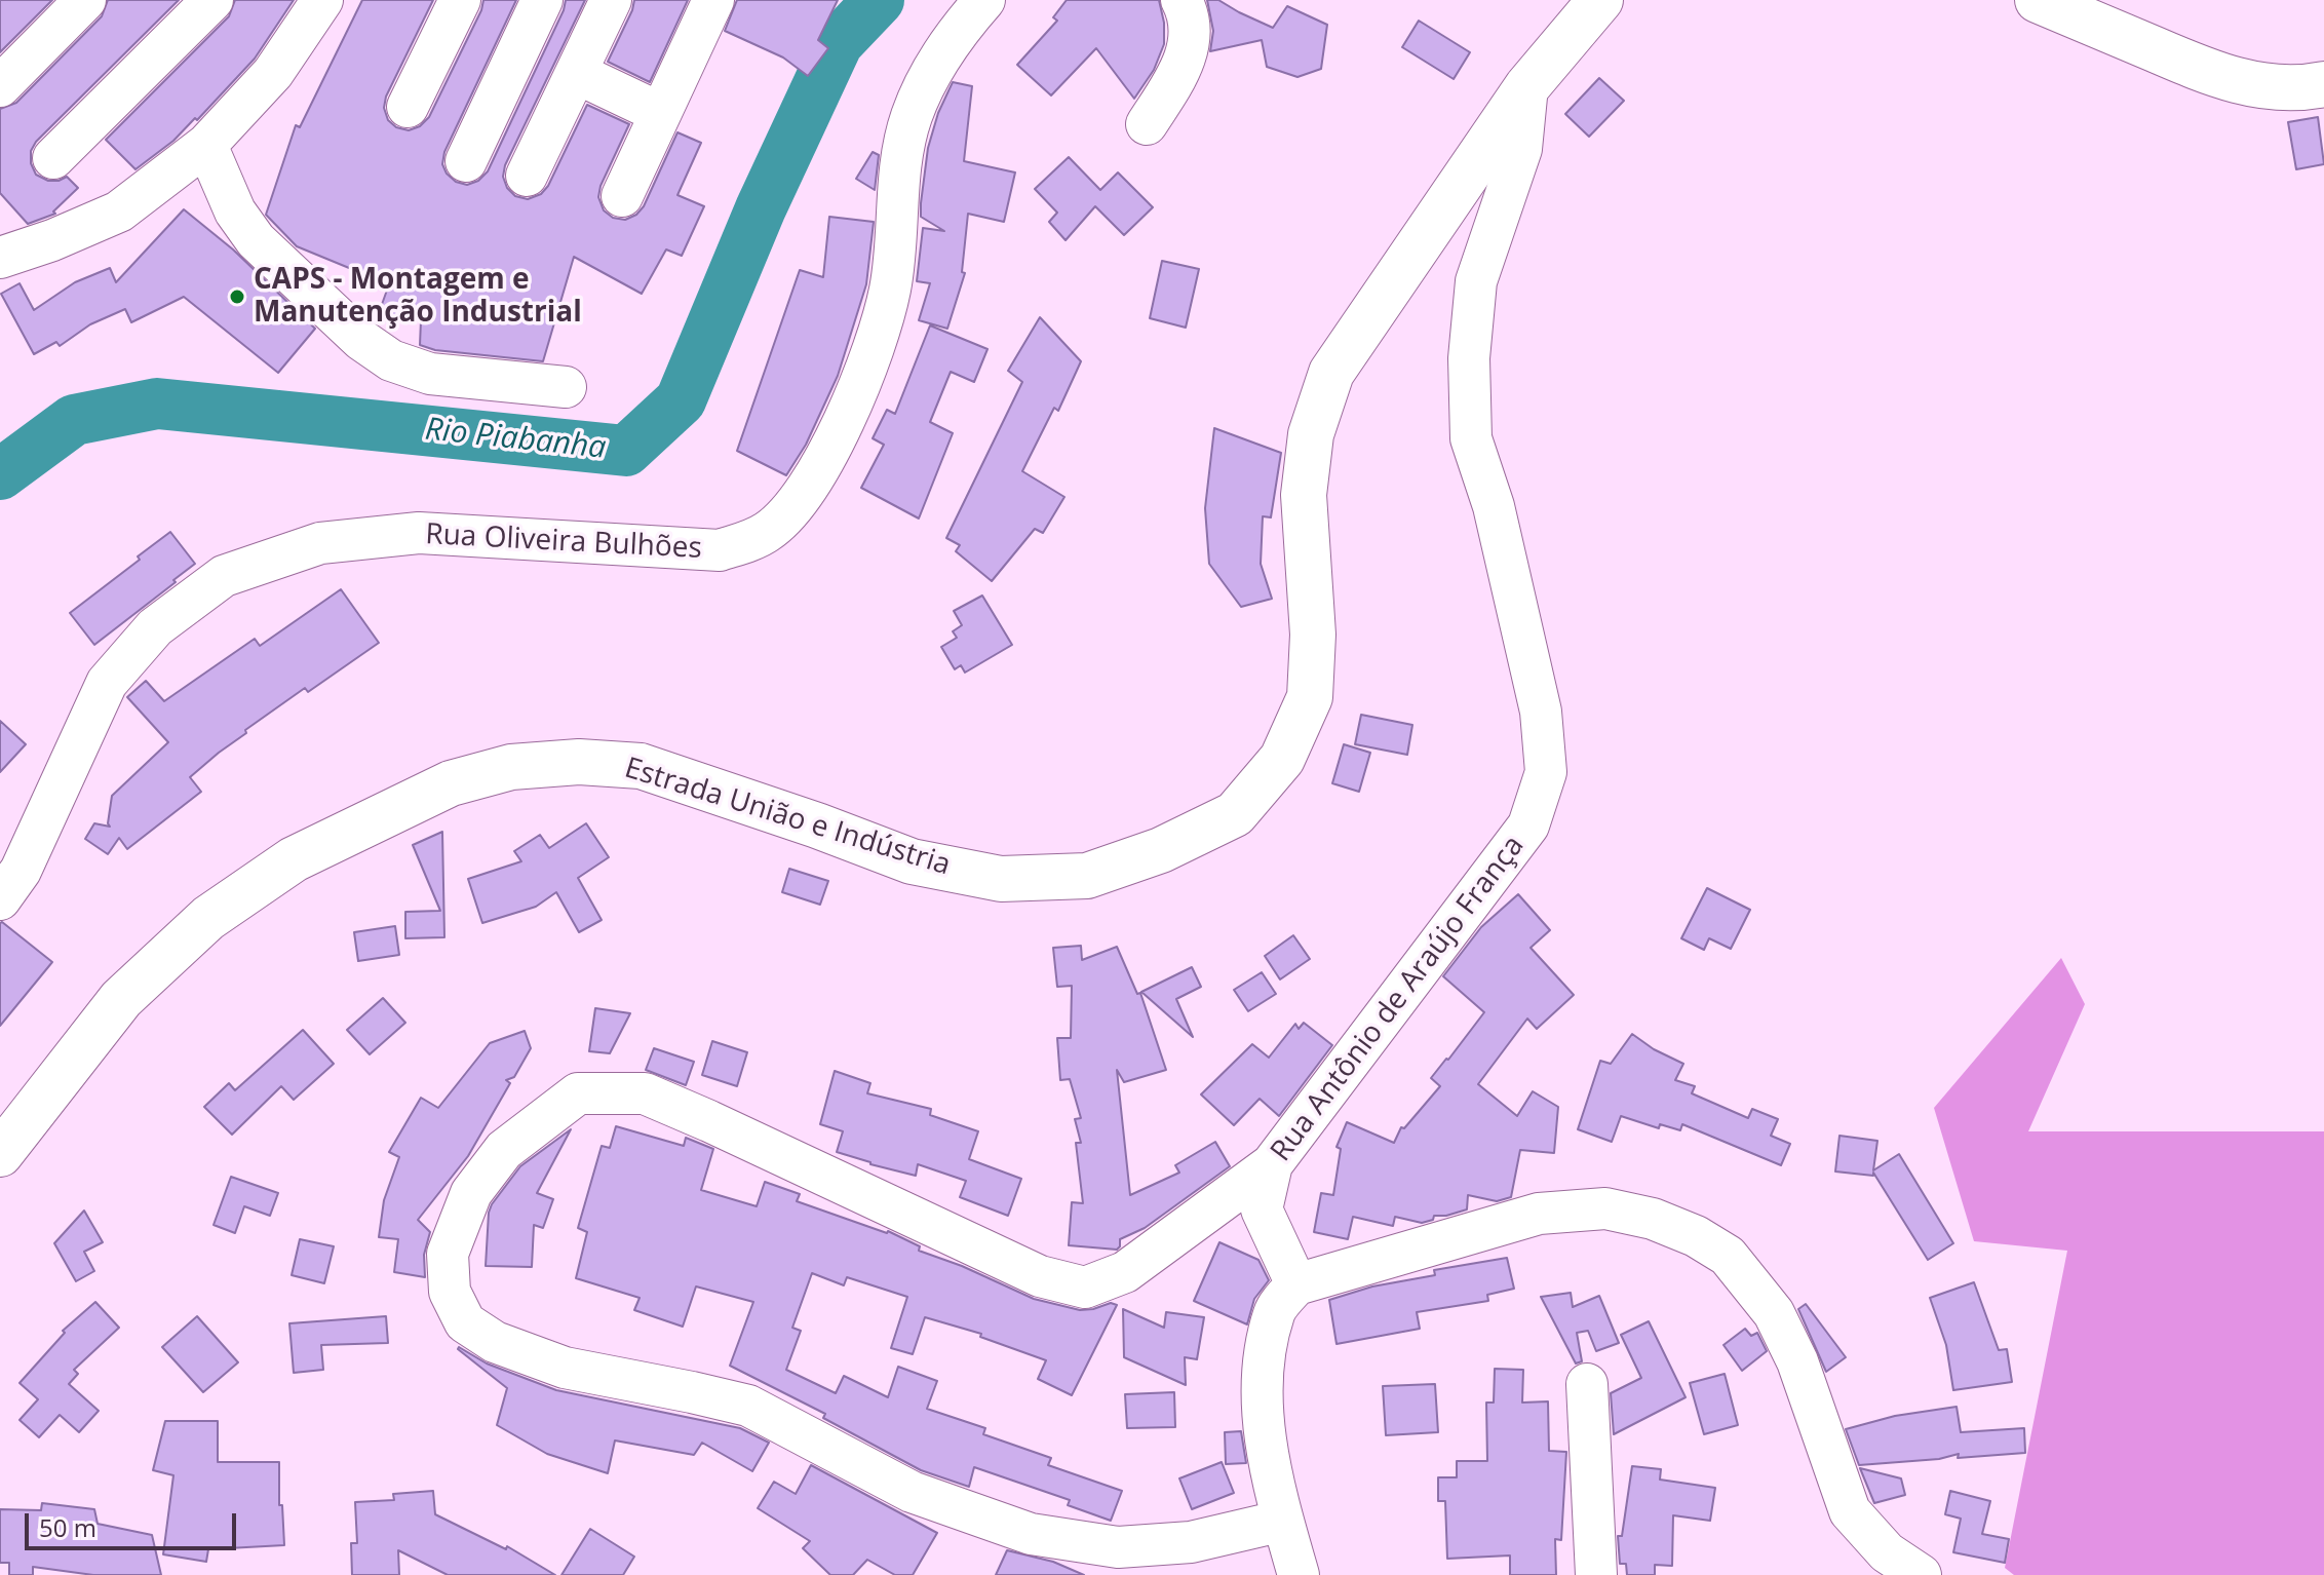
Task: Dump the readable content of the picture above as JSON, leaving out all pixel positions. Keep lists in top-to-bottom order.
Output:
{
  "streets": {
    "main road": ["Estrada União e Indústria"],
    "street": ["Rua Oliveira Bulhões", "Rua Antônio de Araújo França"]
  },
  "crossings": [
    ["Estrada União e Indústria", "Rua Antônio de Araújo França"]
  ],
  "water": ["Rio Piabanha"],
  "places": ["CAPS - Montagem e Manutenção Industrial"],
  "scale_bar": "50 m"
}
